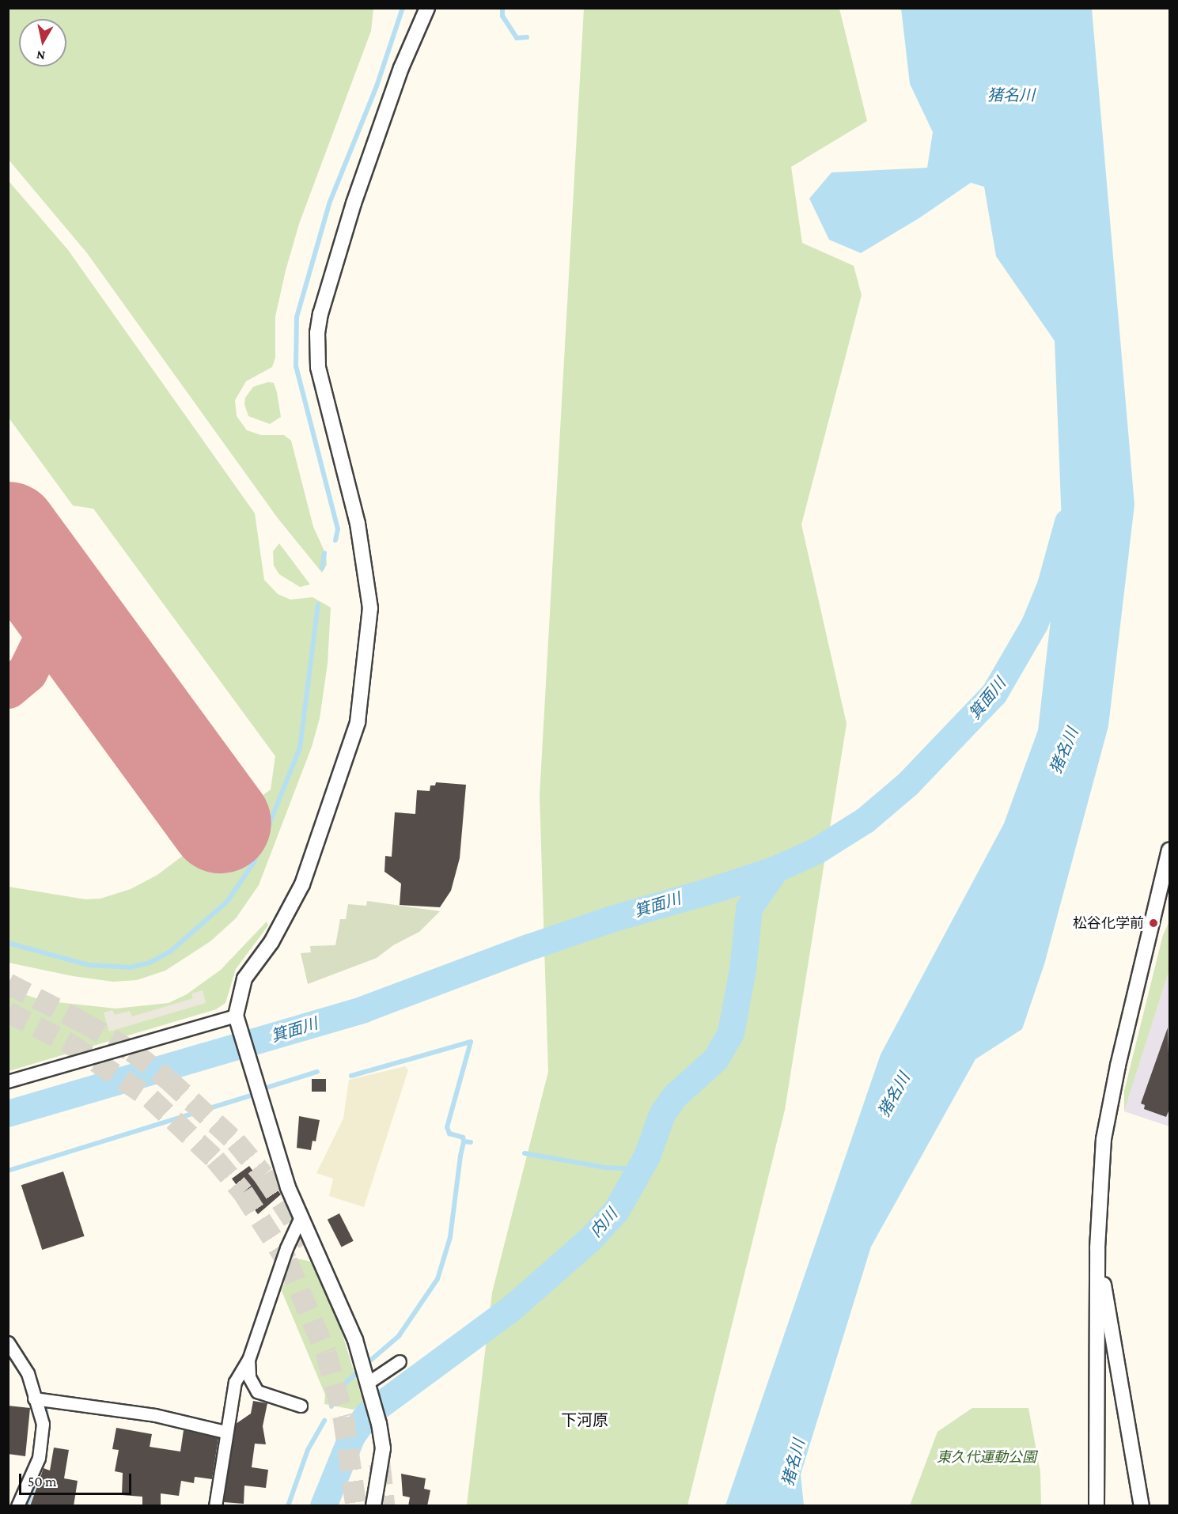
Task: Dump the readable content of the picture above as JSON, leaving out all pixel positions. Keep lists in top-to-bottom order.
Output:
{
  "districts": ["下河原"],
  "water": ["猪名川", "箕面川", "内川"],
  "parks": ["東久代運動公園"],
  "places": ["松谷化学前"],
  "scale_bar": "50 m",
  "north": "bottom"
}
